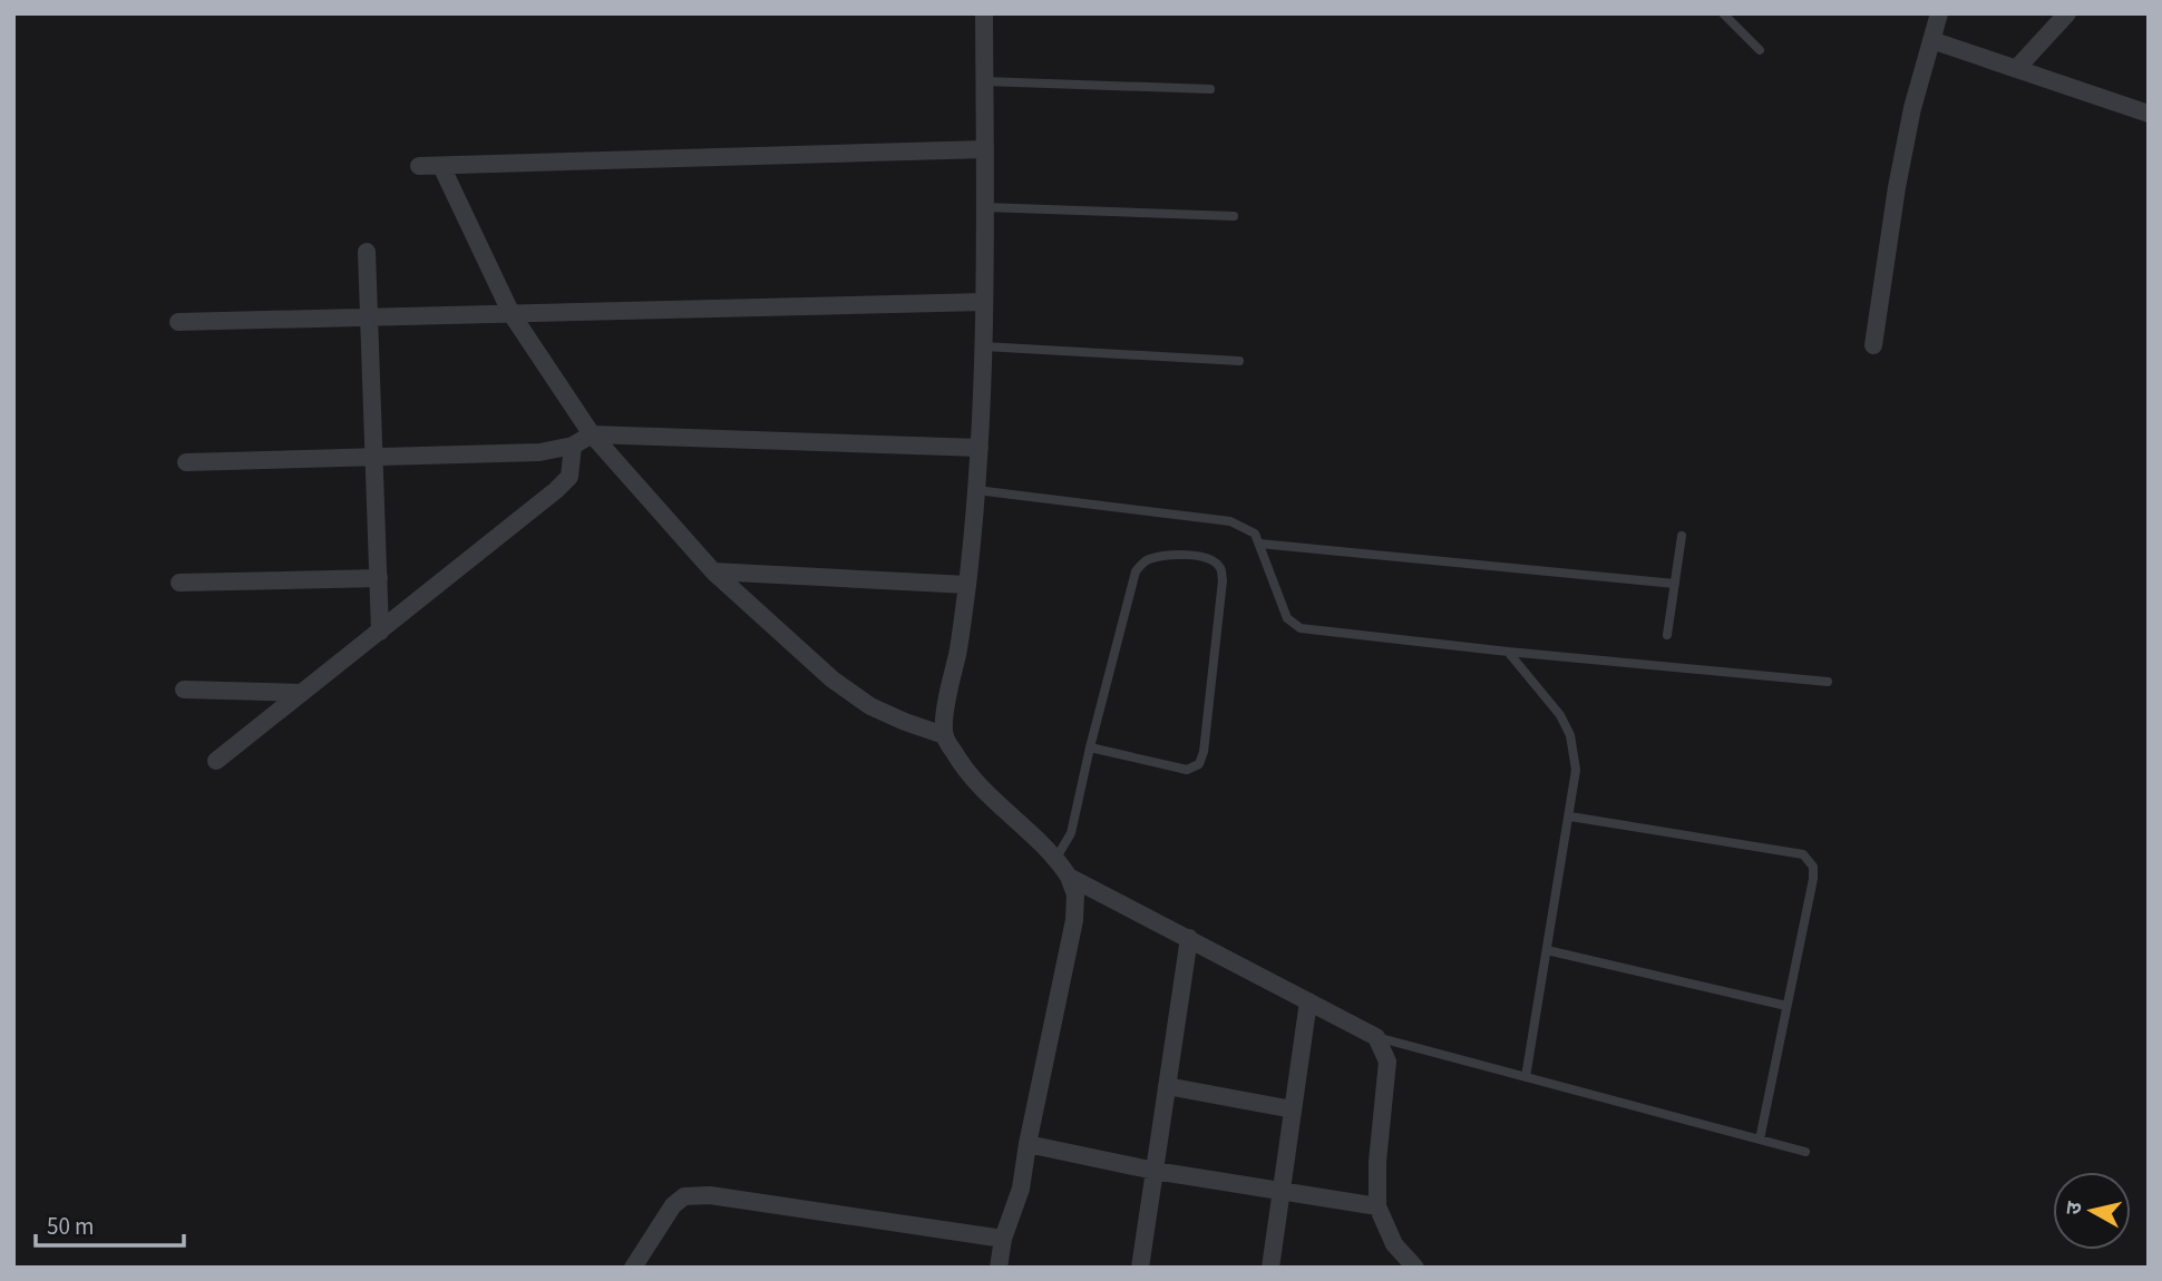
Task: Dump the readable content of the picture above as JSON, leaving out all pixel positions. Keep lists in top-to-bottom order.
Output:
{
  "scale_bar": "50 m",
  "north": "left"
}
